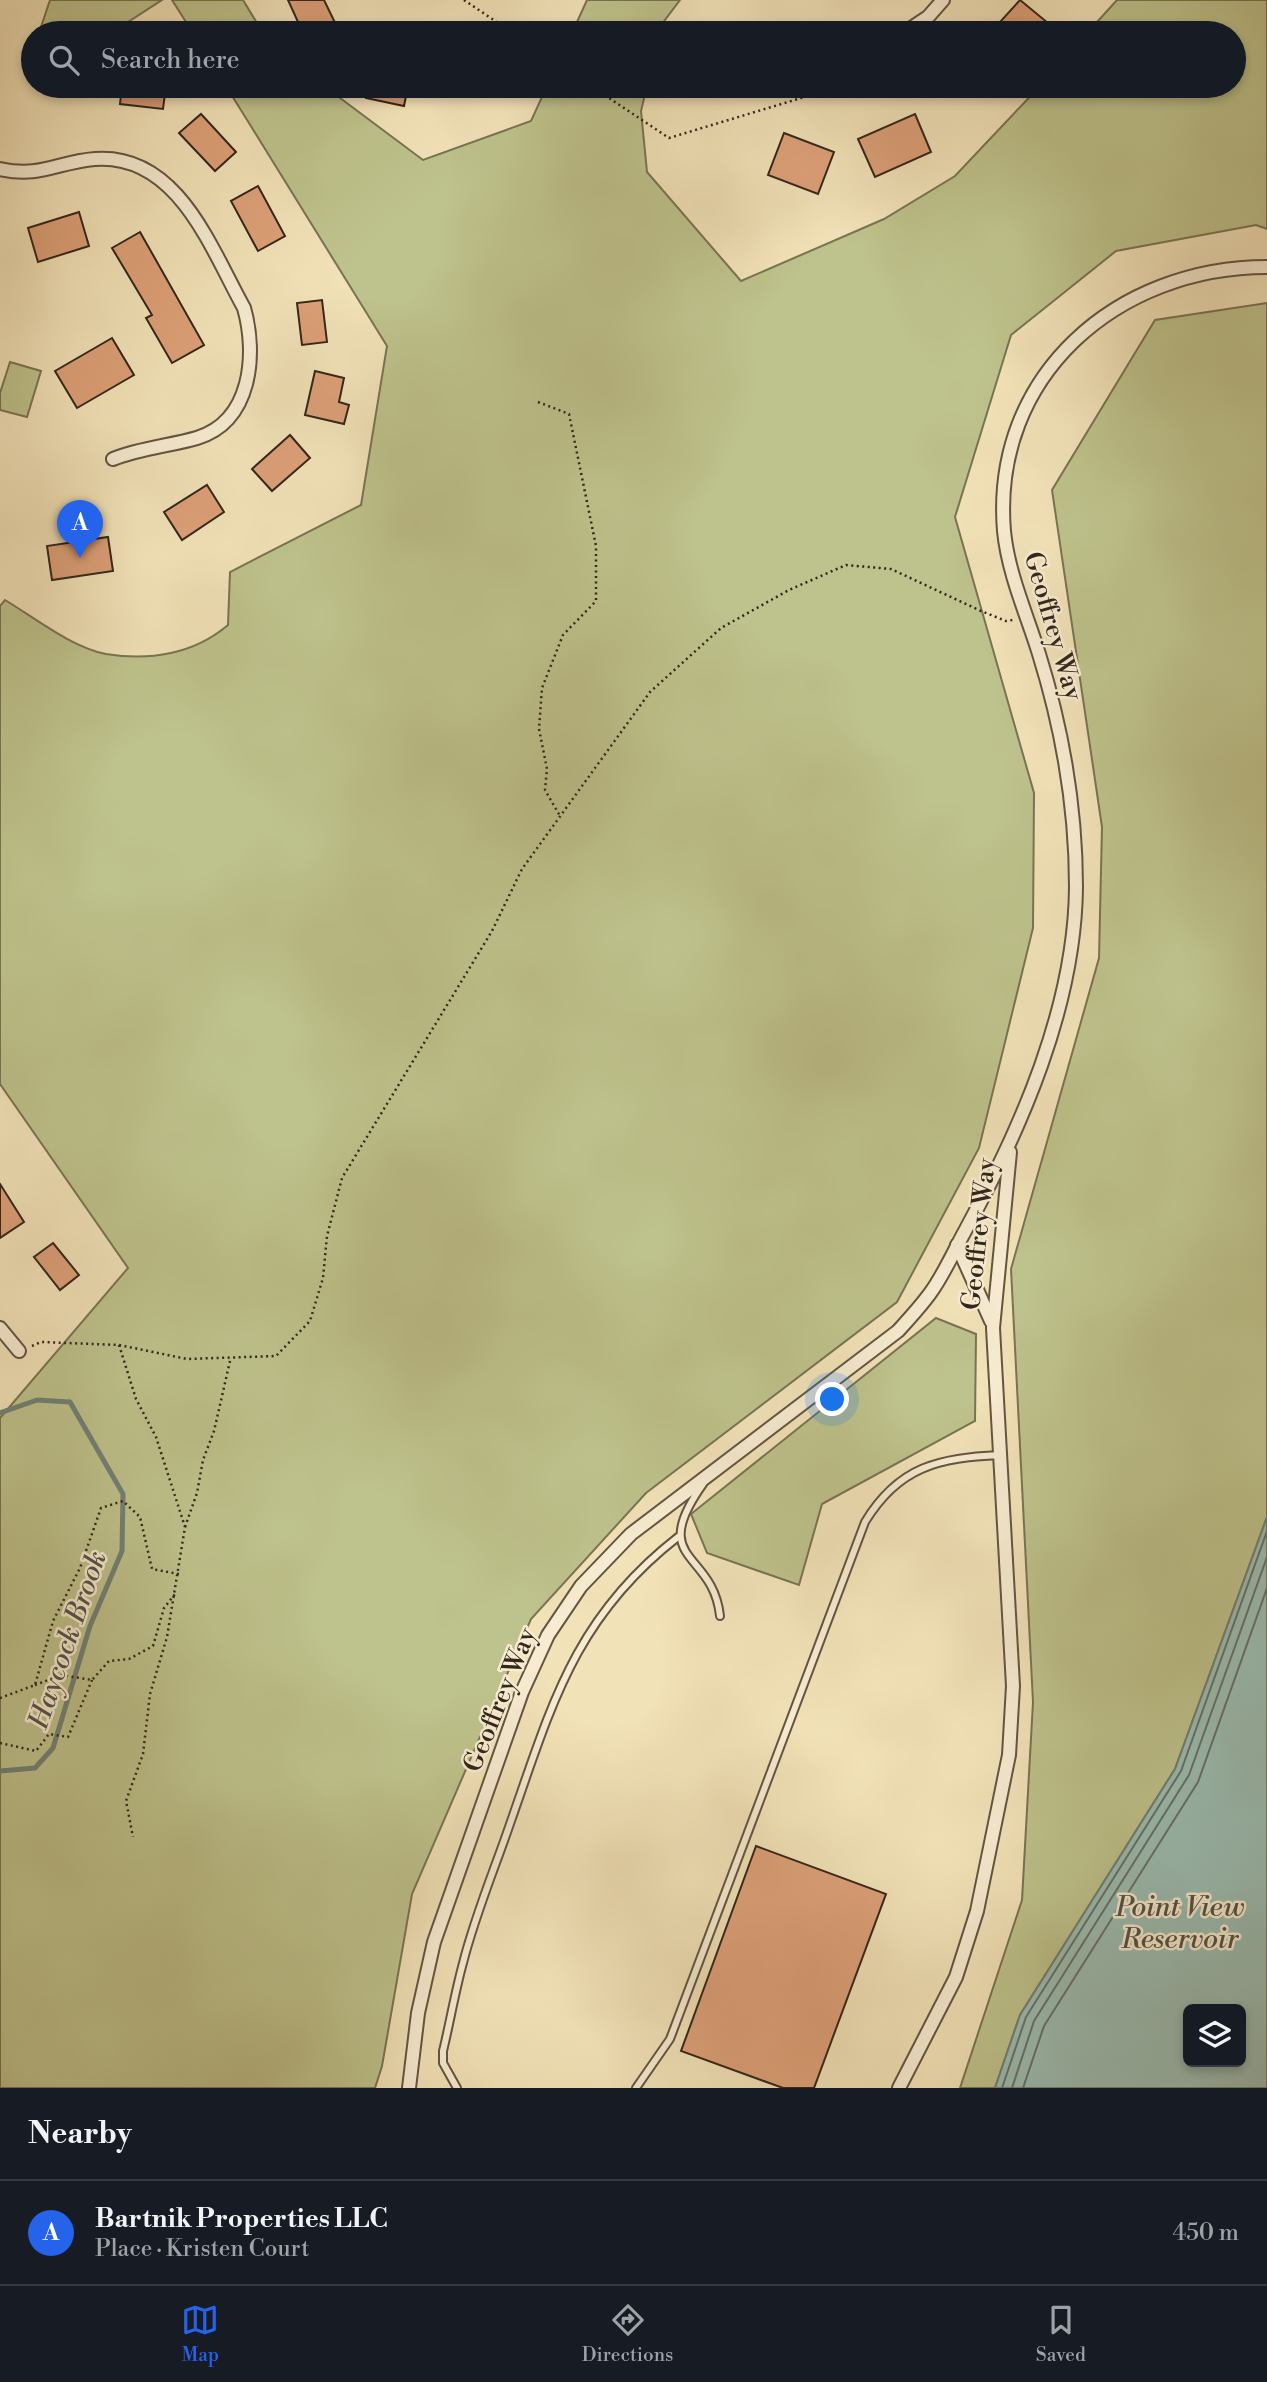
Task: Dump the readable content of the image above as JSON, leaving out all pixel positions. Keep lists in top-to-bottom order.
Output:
{
  "streets": {
    "street": ["Geoffrey Way"]
  },
  "water": ["Haycock Brook", "Point View Reservoir"],
  "page": {
    "search": "Search here",
    "pins": "A",
    "heading": "Nearby",
    "list": [
      {
        "mark": "A",
        "name": "Bartnik Properties LLC",
        "note": "Place · Kristen Court",
        "value": "450 m"
      }
    ],
    "nav": ["Map", "Directions", "Saved"]
  }
}
